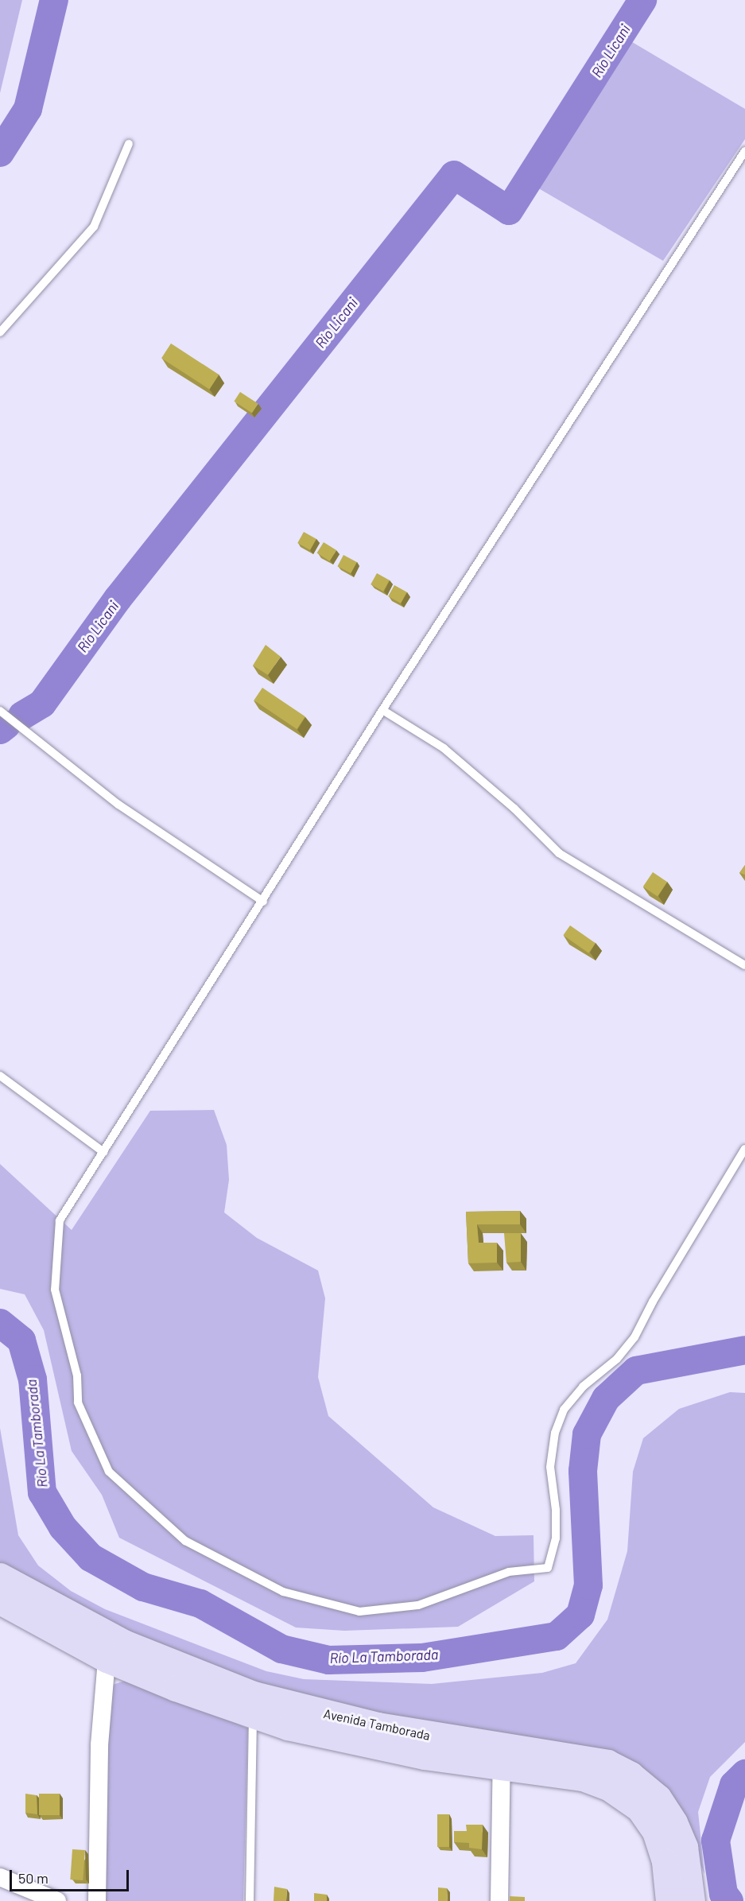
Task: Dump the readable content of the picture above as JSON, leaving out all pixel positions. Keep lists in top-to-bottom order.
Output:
{
  "streets": {
    "main road": ["Avenida Tamborada"]
  },
  "water": ["Río Licani", "Río La Tamborada"],
  "scale_bar": "50 m"
}
